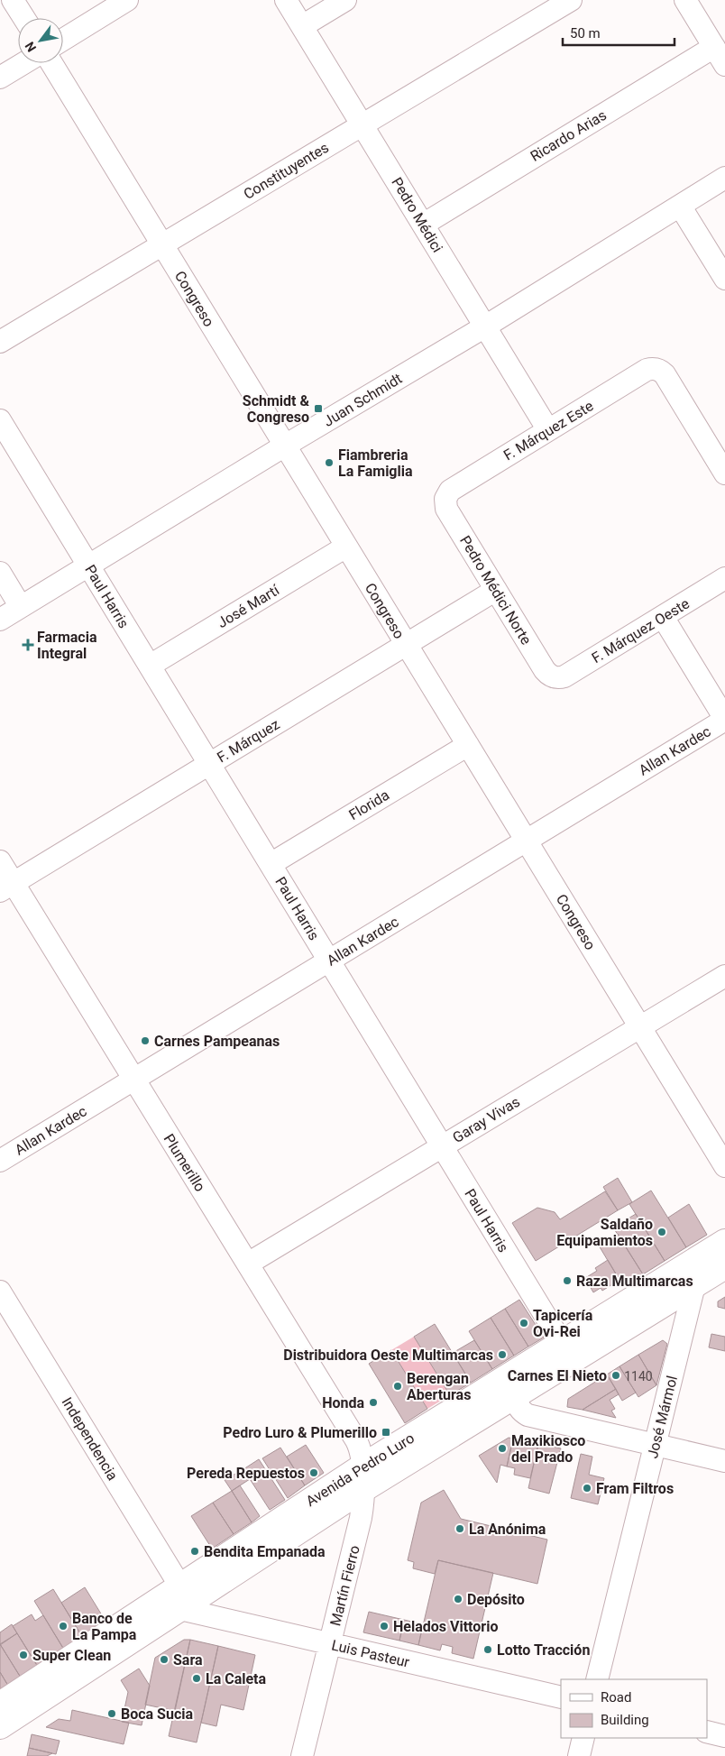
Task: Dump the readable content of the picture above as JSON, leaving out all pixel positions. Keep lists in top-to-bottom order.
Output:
{
  "streets": {
    "main road": ["Avenida Pedro Luro"],
    "street": [
      "Ricardo Arias",
      "Constituyentes",
      "Pedro Médici",
      "Congreso",
      "Juan Schmidt",
      "F. Márquez Este",
      "Pedro Médici Norte",
      "Paul Harris",
      "José Martí",
      "F. Márquez Oeste",
      "F. Márquez",
      "Allan Kardec",
      "Florida",
      "Garay Vivas",
      "Plumerillo",
      "José Mármol",
      "Independencia",
      "Martín Fierro",
      "Luis Pasteur"
    ]
  },
  "crossings": [
    ["Ricardo Arias", "Pedro Médici"],
    ["Constituyentes", "Pedro Médici"],
    ["Constituyentes", "Congreso"],
    ["Pedro Médici", "Juan Schmidt"],
    ["Pedro Médici", "F. Márquez Este"],
    ["Congreso", "Juan Schmidt"],
    ["Congreso", "José Martí"],
    ["Congreso", "F. Márquez"],
    ["Congreso", "Allan Kardec"],
    ["Congreso", "Florida"],
    ["Congreso", "Garay Vivas"],
    ["Juan Schmidt", "Paul Harris"],
    ["F. Márquez Este", "Pedro Médici Norte"],
    ["Pedro Médici Norte", "F. Márquez Oeste"],
    ["Pedro Médici Norte", "F. Márquez"],
    ["Paul Harris", "José Martí"],
    ["Paul Harris", "F. Márquez"],
    ["Paul Harris", "Allan Kardec"],
    ["Paul Harris", "Florida"],
    ["Paul Harris", "Garay Vivas"],
    ["Paul Harris", "Avenida Pedro Luro"],
    ["F. Márquez", "Plumerillo"],
    ["Allan Kardec", "Plumerillo"],
    ["Garay Vivas", "Plumerillo"],
    ["Plumerillo", "Avenida Pedro Luro"],
    ["Plumerillo", "Martín Fierro"],
    ["José Mármol", "Avenida Pedro Luro"],
    ["Independencia", "Avenida Pedro Luro"],
    ["Independencia", "Luis Pasteur"],
    ["Avenida Pedro Luro", "Martín Fierro"],
    ["Avenida Pedro Luro", "Luis Pasteur"],
    ["Martín Fierro", "Luis Pasteur"]
  ],
  "places": {
    "transit": ["Schmidt & Congreso", "Pedro Luro & Plumerillo"],
    "other": [
      "Fiambreria La Famiglia",
      "Carnes Pampeanas",
      "Saldaño Equipamientos",
      "Raza Multimarcas",
      "Tapicería Ovi-Rei",
      "Distribuidora Oeste Multimarcas",
      "Carnes El Nieto",
      "Berengan Aberturas",
      "Honda",
      "Maxikiosco del Prado",
      "Pereda Repuestos",
      "Fram Filtros",
      "La Anónima",
      "Bendita Empanada",
      "Depósito",
      "Banco de La Pampa",
      "Helados Vittorio",
      "Lotto Tracción",
      "Super Clean",
      "Sara",
      "La Caleta",
      "Boca Sucia"
    ],
    "health": ["Farmacia Integral"]
  },
  "house_numbers": ["1140"],
  "legend": ["Road", "Building"],
  "scale_bar": "50 m",
  "north": "bottom left"
}
